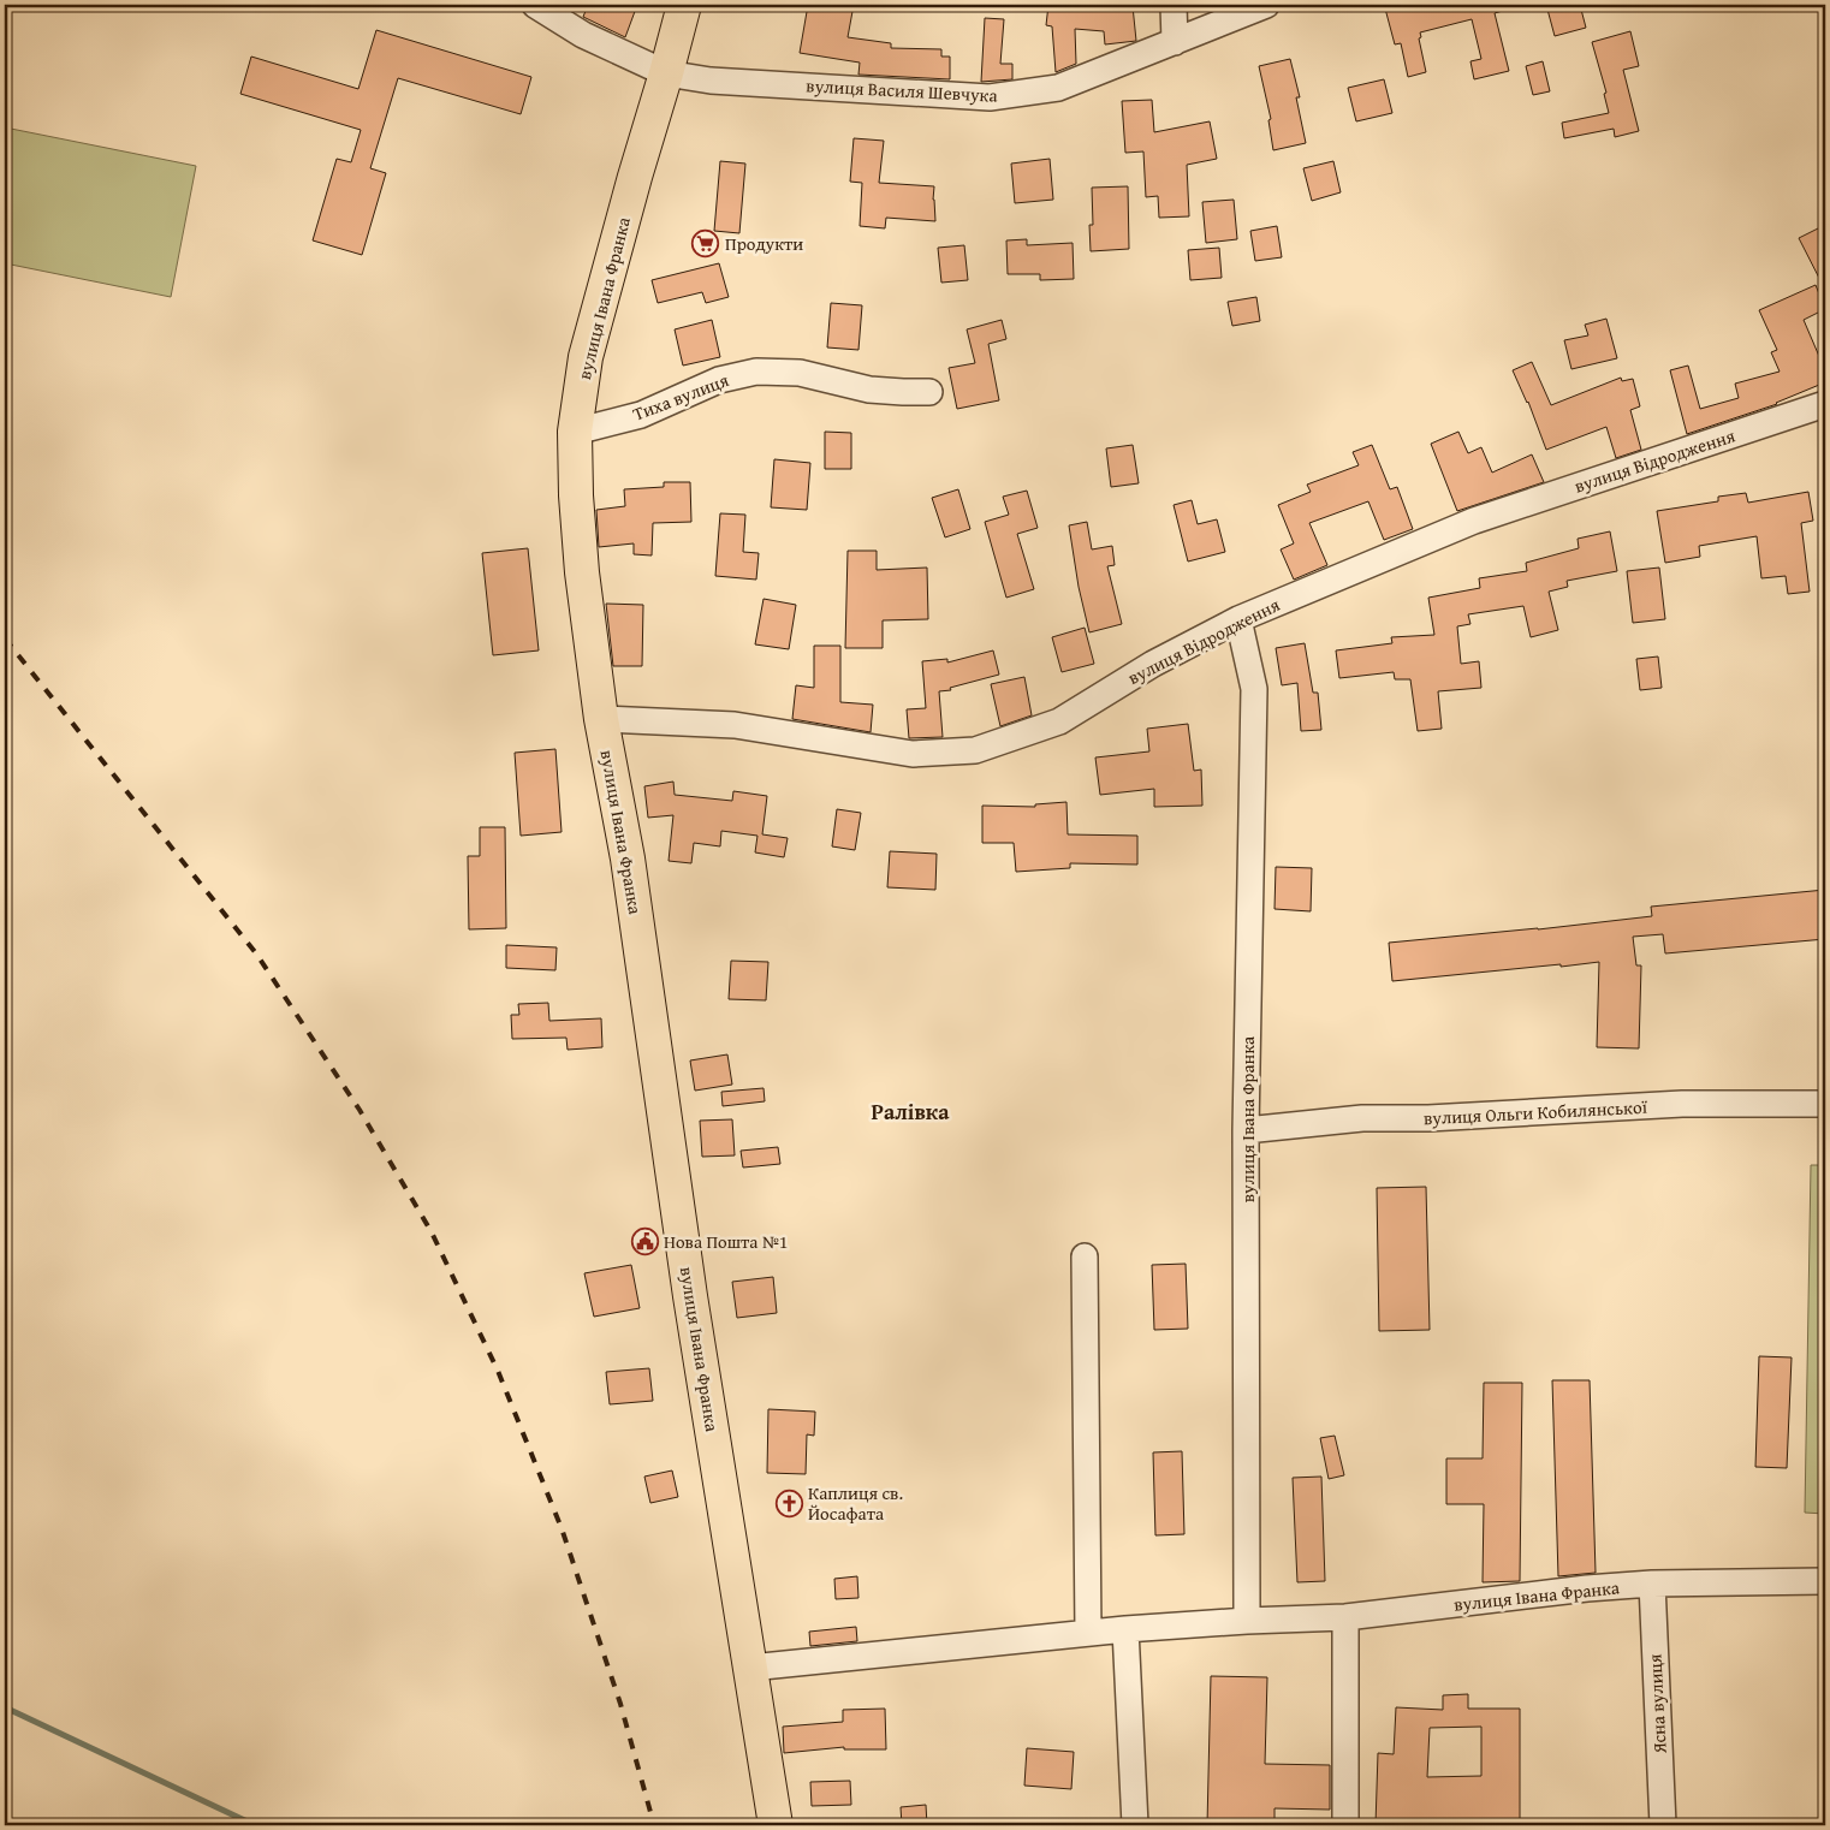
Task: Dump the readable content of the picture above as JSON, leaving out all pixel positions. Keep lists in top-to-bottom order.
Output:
{
  "streets": {
    "main road": ["вулиця Івана Франка"],
    "street": [
      "вулиця Василя Шевчука",
      "Тиха вулиця",
      "вулиця Відродження",
      "вулиця Ольги Кобилянської",
      "Ясна вулиця"
    ]
  },
  "crossings": [
    ["вулиця Василя Шевчука", "вулиця Івана Франка"],
    ["вулиця Івана Франка", "Тиха вулиця"],
    ["вулиця Івана Франка", "вулиця Відродження"],
    ["вулиця Івана Франка", "вулиця Ольги Кобилянської"],
    ["вулиця Івана Франка", "Ясна вулиця"]
  ],
  "districts": ["Ралівка"],
  "places": {
    "supermarket": ["Продукти"],
    "public building": ["Нова Пошта №1"],
    "church": ["Каплиця св. Йосафата"]
  }
}
